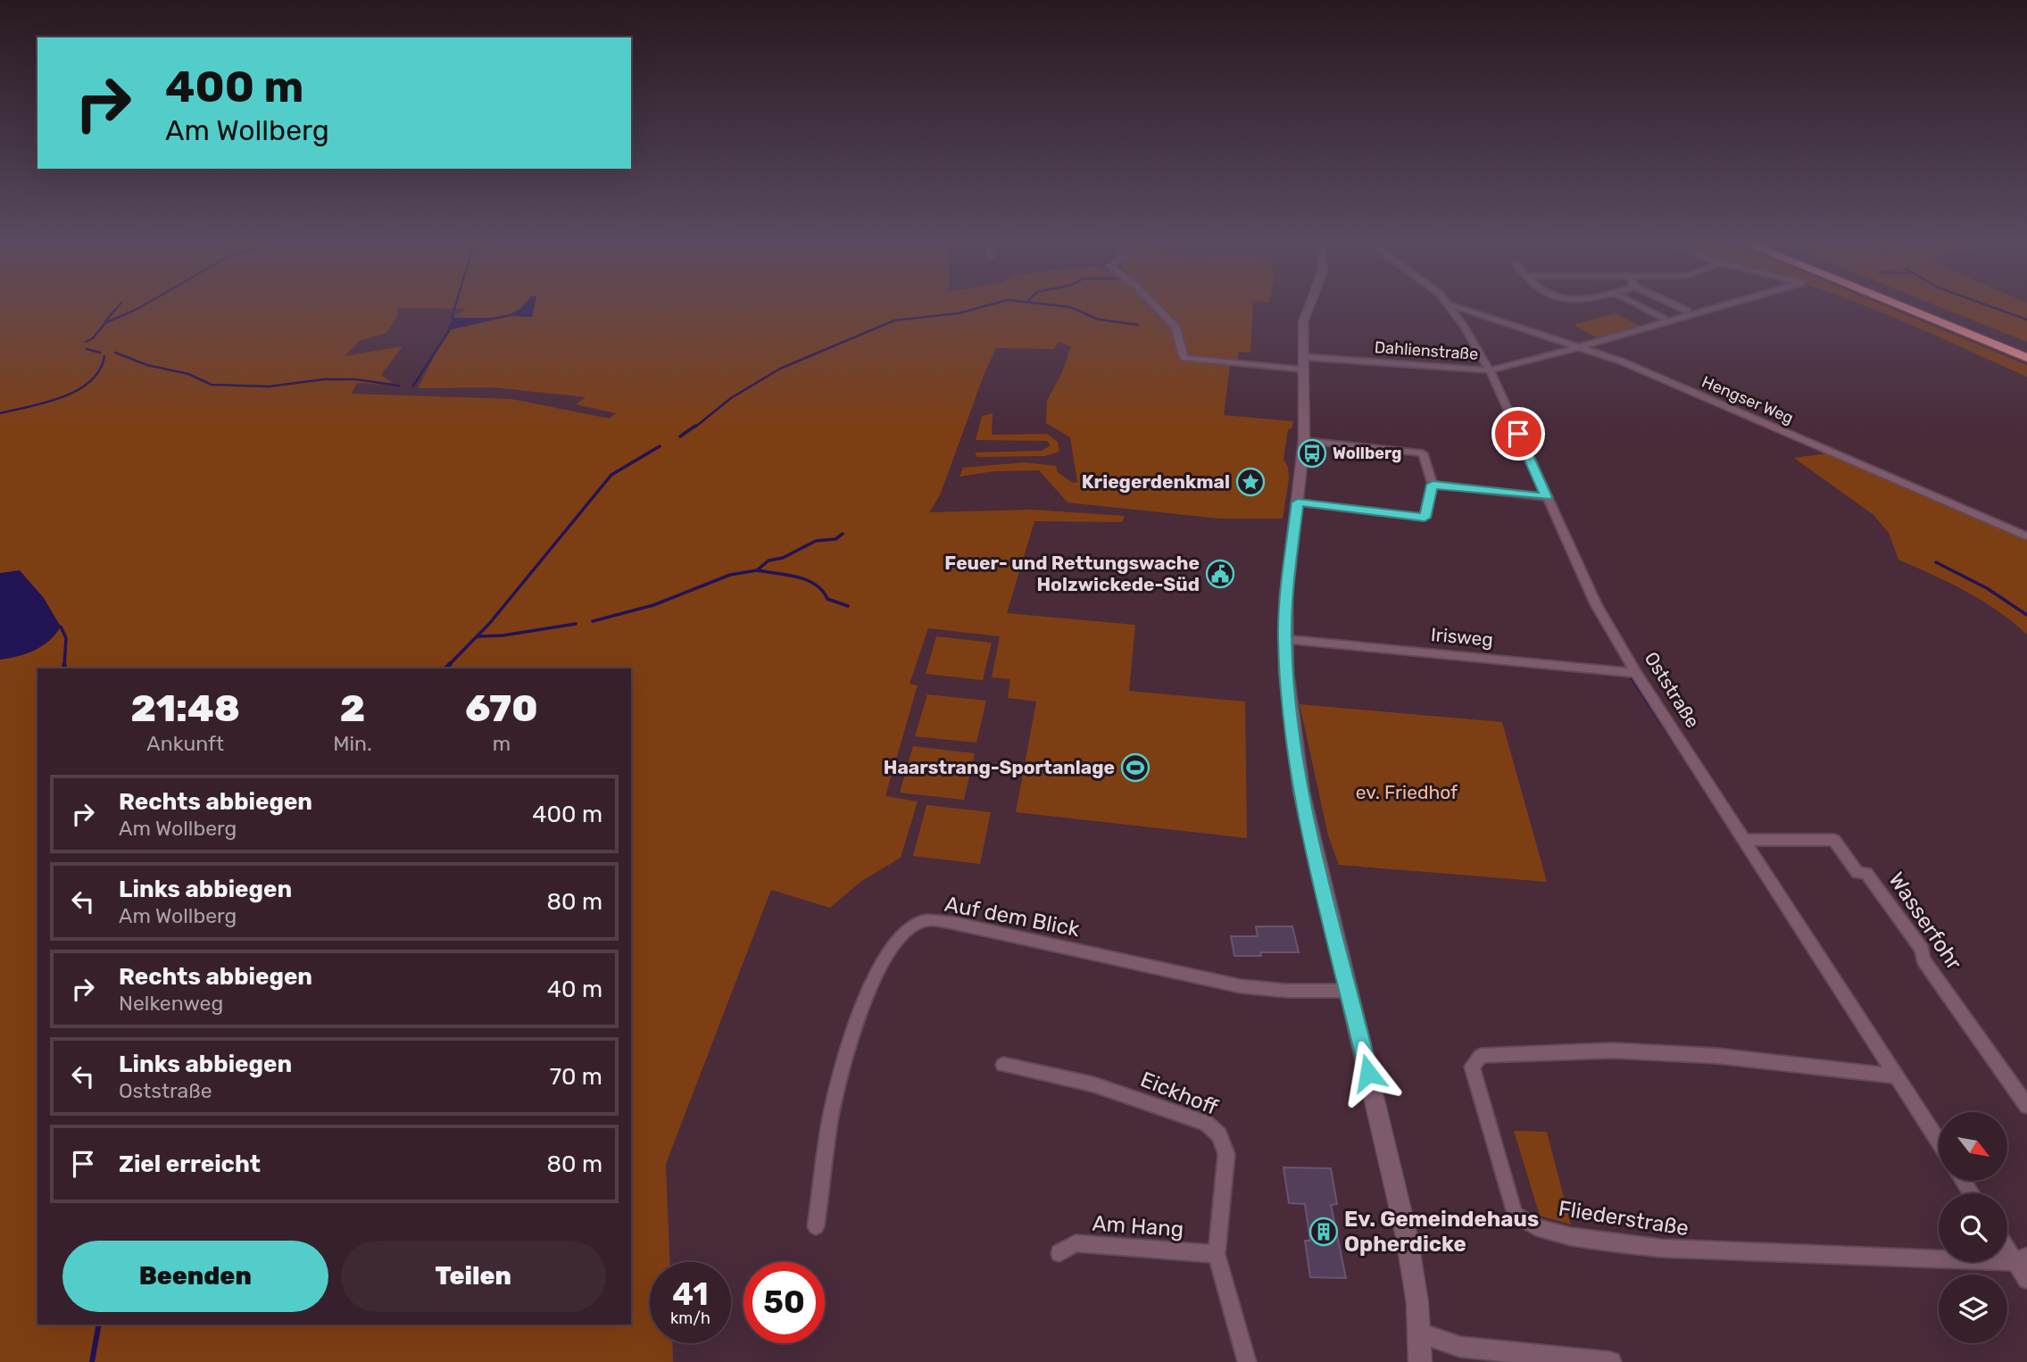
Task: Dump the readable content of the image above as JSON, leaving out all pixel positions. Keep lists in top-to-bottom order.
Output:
{
  "streets": {
    "street": [
      "Dahlienstraße",
      "Hengser Weg",
      "Irisweg",
      "Oststraße",
      "Auf dem Blick",
      "Wasserfohr",
      "Eickhoff",
      "Fliederstraße",
      "Am Hang"
    ]
  },
  "crossings": [
    ["Dahlienstraße", "Hengser Weg"],
    ["Dahlienstraße", "Oststraße"],
    ["Hengser Weg", "Oststraße"],
    ["Irisweg", "Oststraße"],
    ["Oststraße", "Wasserfohr"],
    ["Oststraße", "Fliederstraße"],
    ["Eickhoff", "Am Hang"]
  ],
  "parks": ["ev. Friedhof"],
  "places": {
    "bus stop": ["Wollberg"],
    "place": ["Kriegerdenkmal"],
    "public building": ["Feuer- und Rettungswache Holzwickede-Süd"],
    "sports": ["Haarstrang-Sportanlage"],
    "building": ["Ev. Gemeindehaus Opherdicke"]
  },
  "north": "bottom right",
  "page": {
    "turn": ["400 m", "Am Wollberg"],
    "eta": [
      "21:48",
      "Ankunft",
      "2",
      "Min.",
      "670",
      "m"
    ],
    "list": [
      {
        "name": "Rechts abbiegen",
        "note": "Am Wollberg",
        "value": "400 m"
      },
      {
        "name": "Links abbiegen",
        "note": "Am Wollberg",
        "value": "80 m"
      },
      {
        "name": "Rechts abbiegen",
        "note": "Nelkenweg",
        "value": "40 m"
      },
      {
        "name": "Links abbiegen",
        "note": "Oststraße",
        "value": "70 m"
      },
      {
        "name": "Ziel erreicht",
        "value": "80 m"
      }
    ],
    "buttons": ["Beenden", "Teilen"],
    "speed": "41 km/h",
    "limit": "50"
  }
}
